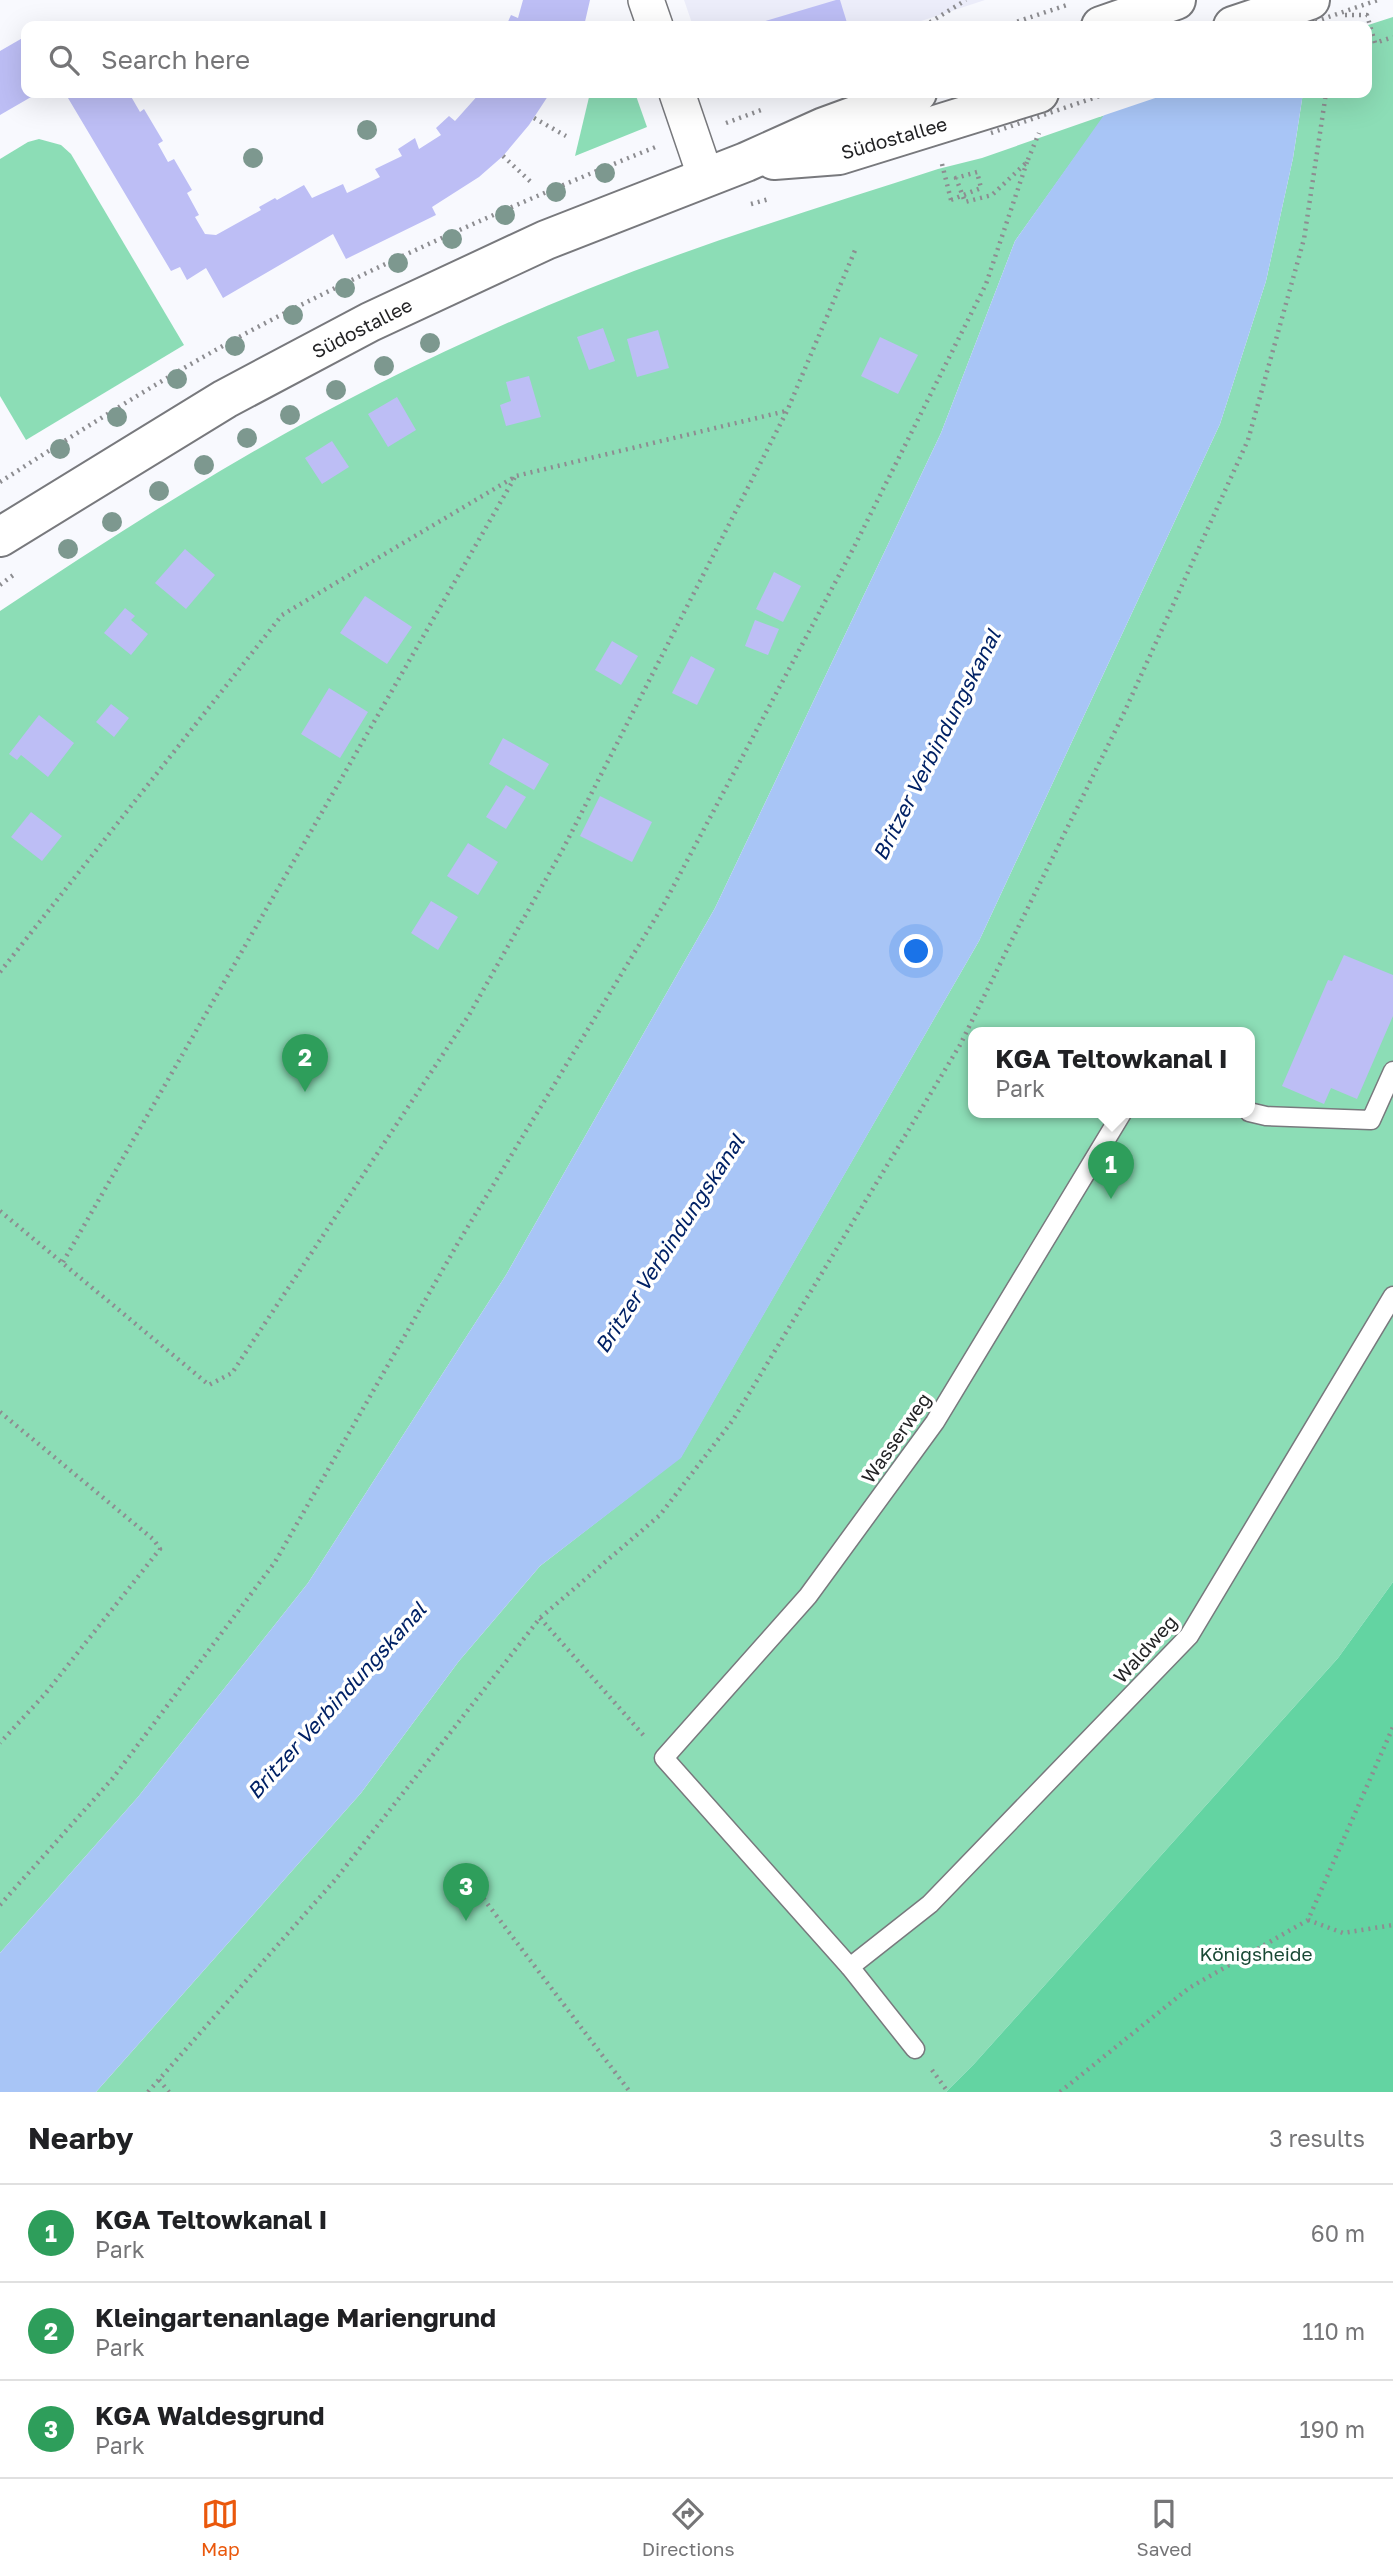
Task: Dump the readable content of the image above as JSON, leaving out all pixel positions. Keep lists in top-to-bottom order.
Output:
{
  "streets": {
    "main road": ["Südostallee"],
    "lane": ["Wasserweg", "Waldweg"]
  },
  "water": ["Britzer Verbindungskanal"],
  "parks": ["Königsheide"],
  "page": {
    "search": "Search here",
    "popup": ["KGA Teltowkanal I", "Park"],
    "pins": ["2", "1", "3"],
    "heading": ["Nearby", "3 results"],
    "list": [
      {
        "mark": "1",
        "name": "KGA Teltowkanal I",
        "note": "Park",
        "value": "60 m"
      },
      {
        "mark": "2",
        "name": "Kleingartenanlage Mariengrund",
        "note": "Park",
        "value": "110 m"
      },
      {
        "mark": "3",
        "name": "KGA Waldesgrund",
        "note": "Park",
        "value": "190 m"
      }
    ],
    "nav": ["Map", "Directions", "Saved"]
  }
}
